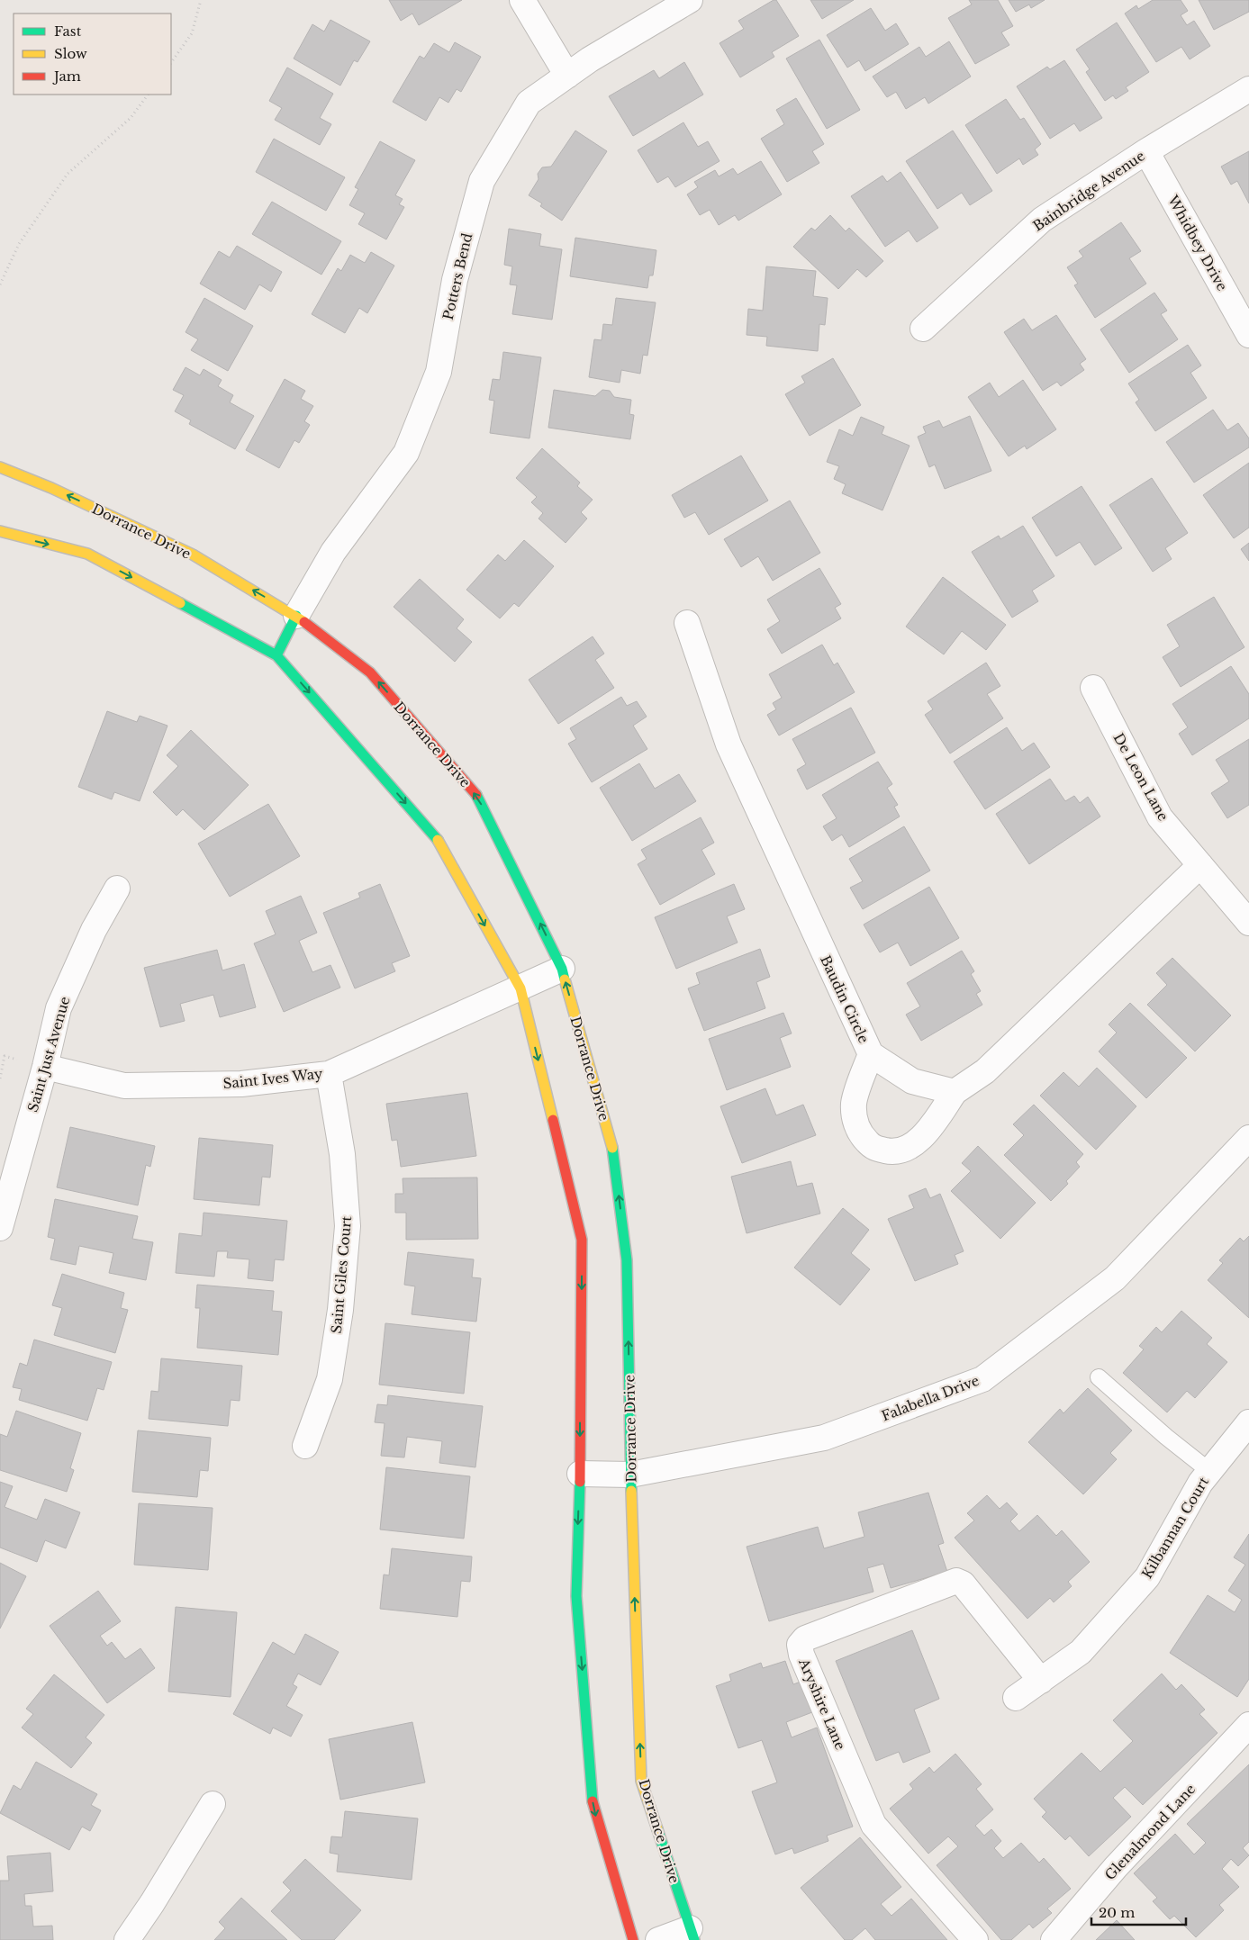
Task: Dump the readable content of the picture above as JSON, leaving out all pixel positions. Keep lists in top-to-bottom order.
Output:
{
  "streets": {
    "street": [
      "Bainbridge Avenue",
      "Whidbey Drive",
      "Potters Bend",
      "Dorrance Drive",
      "De Leon Lane",
      "Baudin Circle",
      "Saint Just Avenue",
      "Saint Ives Way",
      "Saint Giles Court",
      "Falabella Drive",
      "Kilbannan Court",
      "Aryshire Lane",
      "Glenalmond Lane"
    ]
  },
  "crossings": [
    ["Bainbridge Avenue", "Whidbey Drive"],
    ["Potters Bend", "Dorrance Drive"],
    ["Dorrance Drive", "Saint Ives Way"],
    ["Dorrance Drive", "Falabella Drive"],
    ["Saint Just Avenue", "Saint Ives Way"],
    ["Saint Ives Way", "Saint Giles Court"],
    ["Kilbannan Court", "Aryshire Lane"]
  ],
  "legend": ["Fast", "Slow", "Jam"],
  "scale_bar": "20 m"
}
